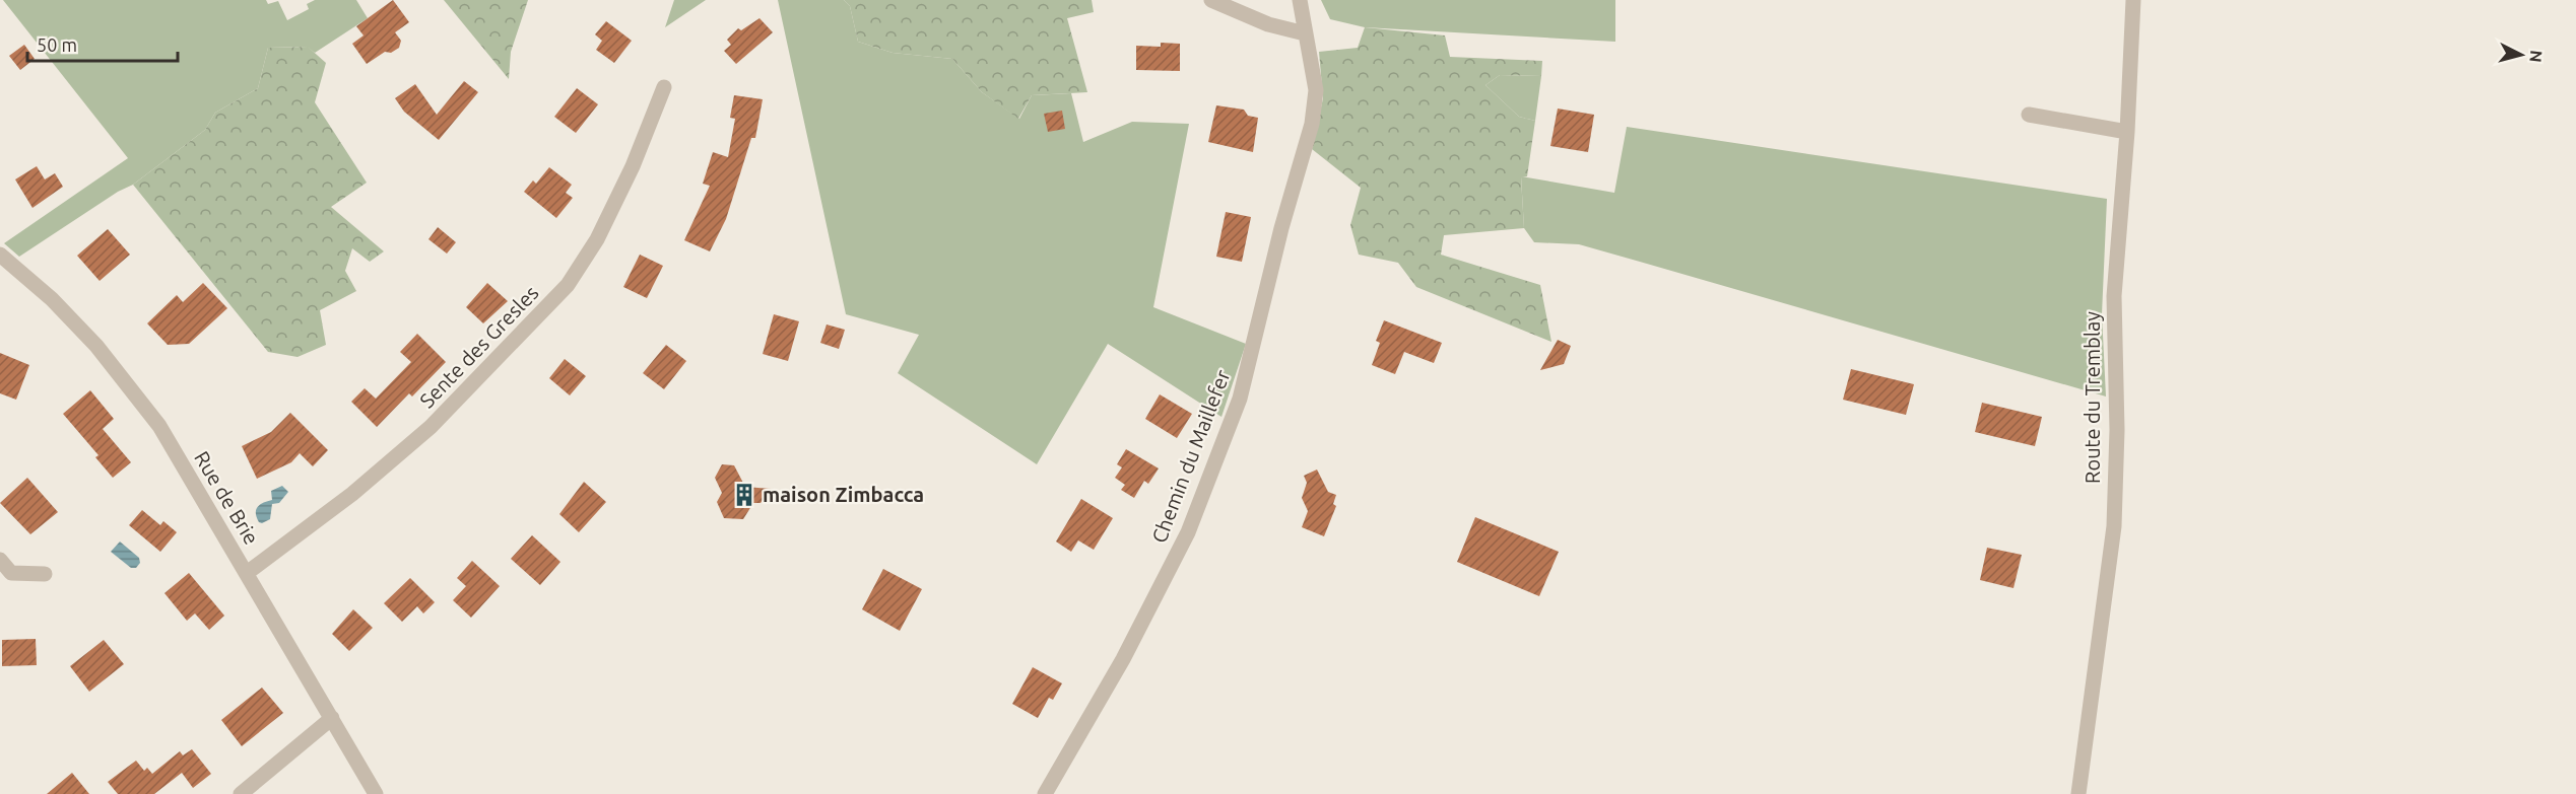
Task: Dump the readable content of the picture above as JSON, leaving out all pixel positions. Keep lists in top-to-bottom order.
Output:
{
  "streets": {
    "street": [
      "Sente des Gresles",
      "Route du Tremblay",
      "Chemin du Maillefer",
      "Rue de Brie"
    ]
  },
  "crossings": [
    ["Sente des Gresles", "Rue de Brie"]
  ],
  "places": {
    "building": ["maison Zimbacca"]
  },
  "scale_bar": "50 m",
  "north": "right"
}
